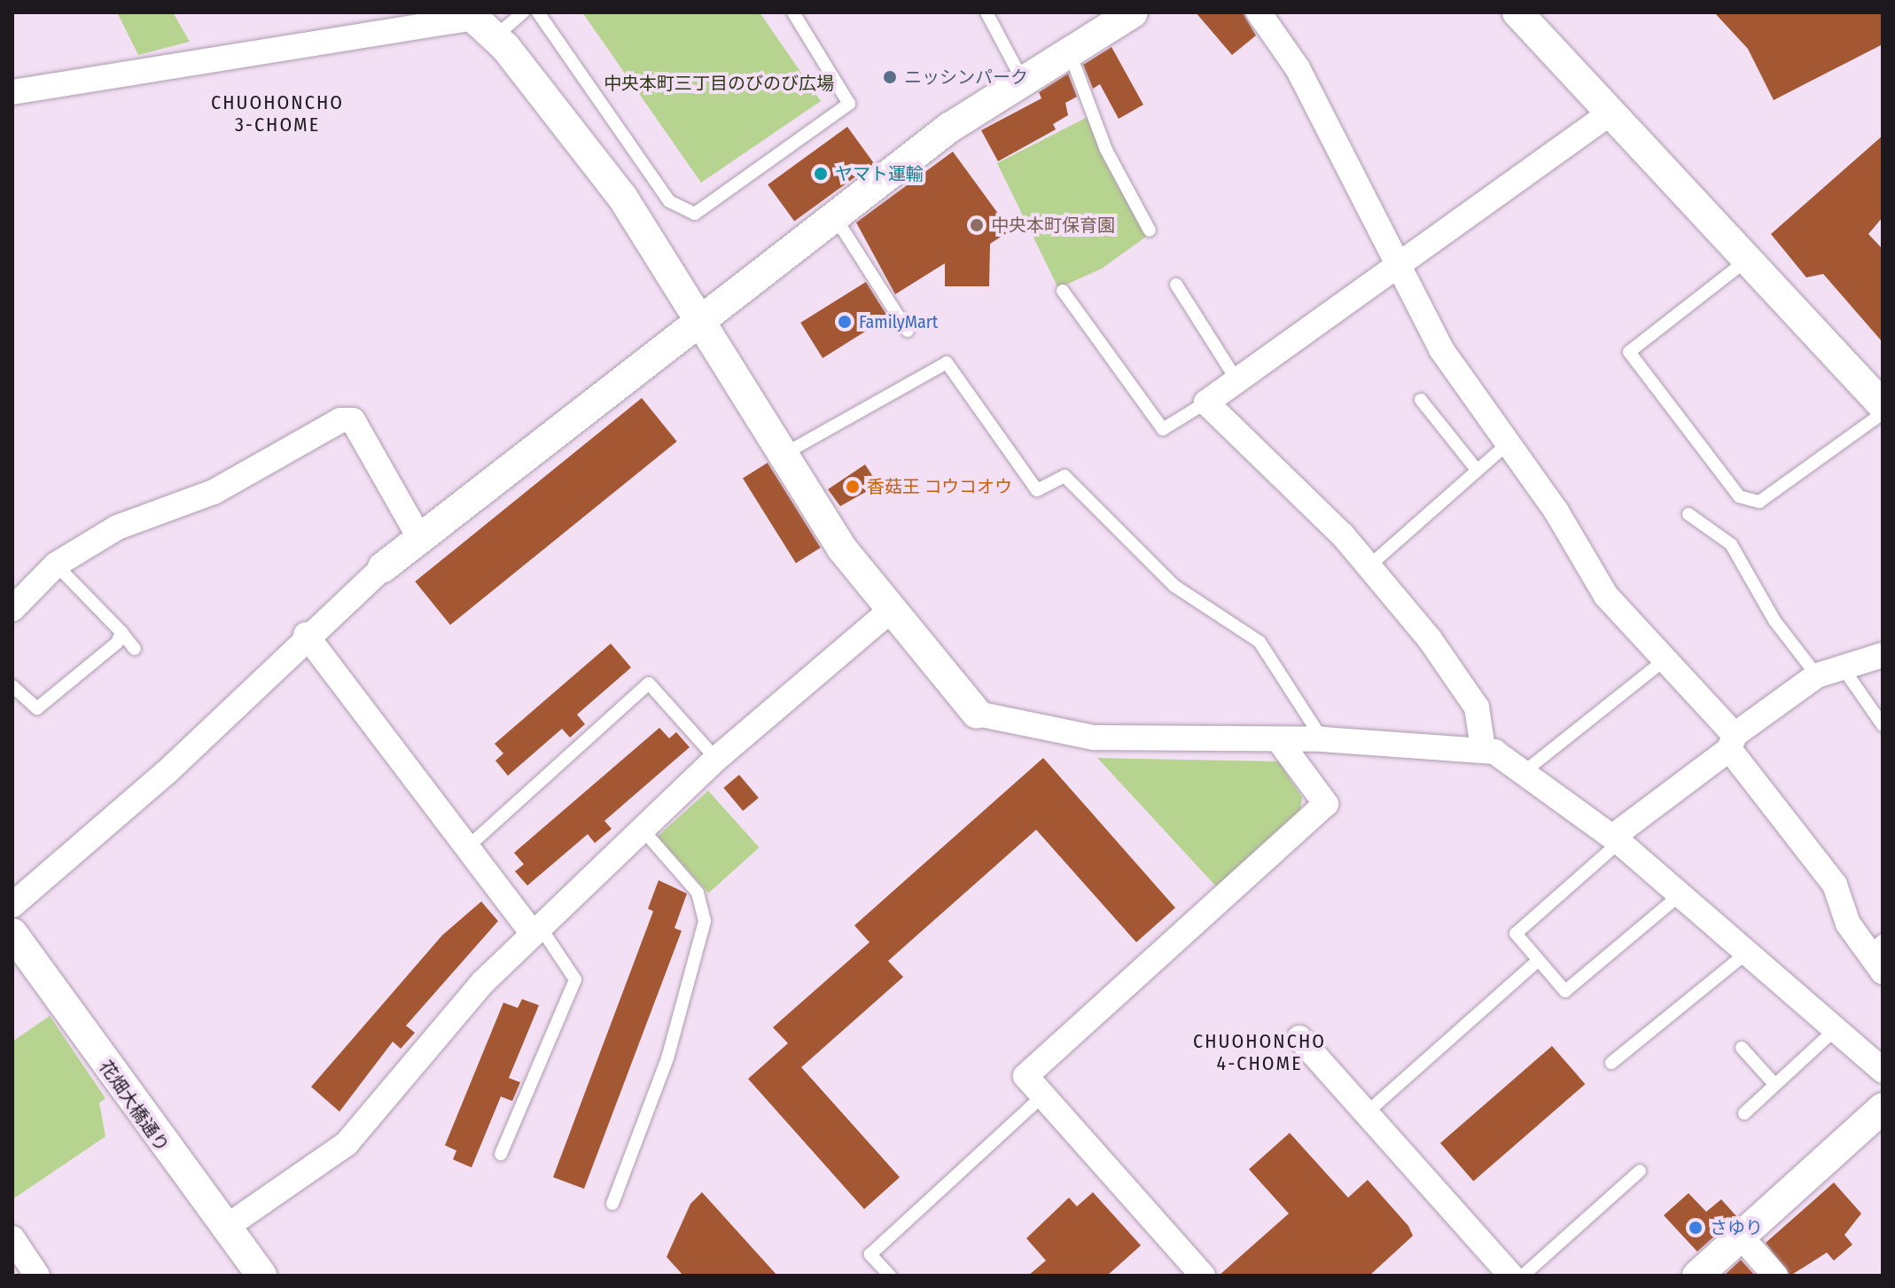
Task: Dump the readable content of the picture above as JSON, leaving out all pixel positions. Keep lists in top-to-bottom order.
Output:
{
  "streets": {
    "street": ["花畑大橋通り"]
  },
  "districts": ["CHUOHONCHO 3-CHOME", "CHUOHONCHO 4-CHOME"],
  "parks": ["中央本町三丁目のびのび広場"],
  "places": [
    "ニッシンパーク",
    "ヤマト運輸",
    "中央本町保育園",
    "FamilyMart",
    "香菇王 コウコオウ",
    "さゆり"
  ]
}
